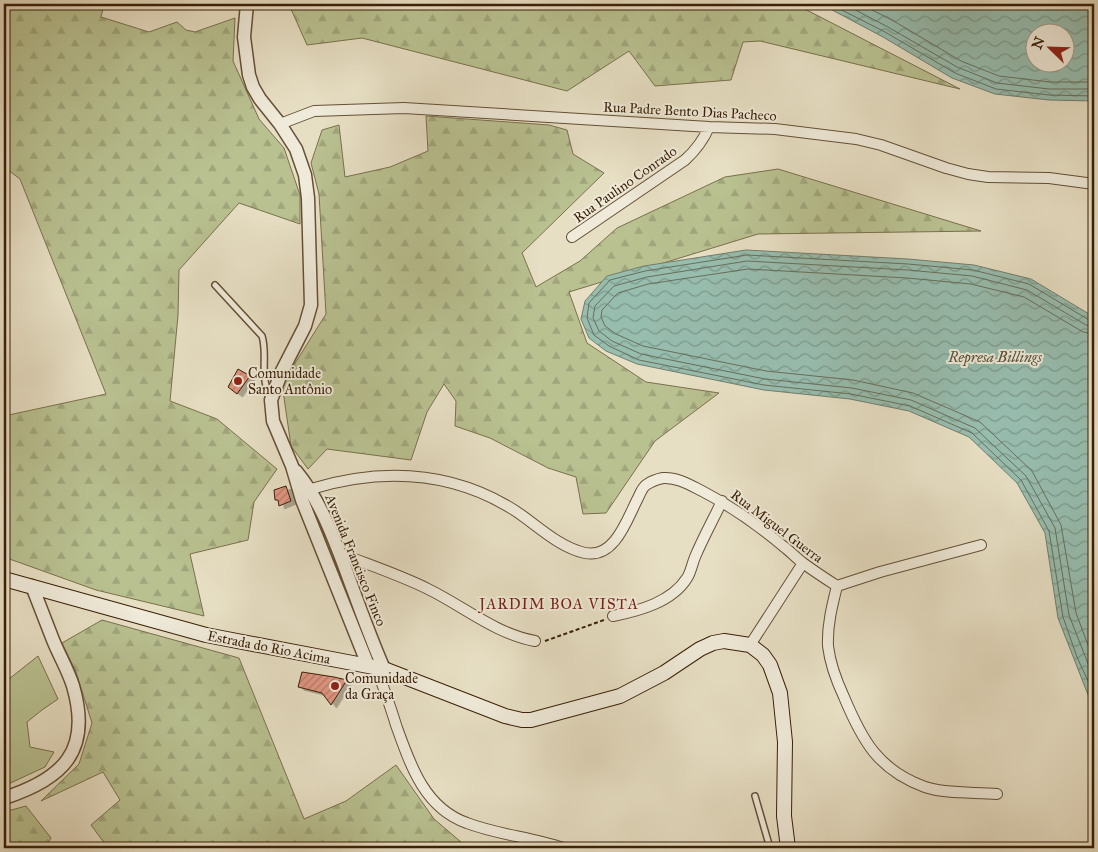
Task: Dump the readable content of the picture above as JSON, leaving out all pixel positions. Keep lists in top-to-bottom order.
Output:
{
  "streets": {
    "main road": ["Estrada do Rio Acima"],
    "street": [
      "Rua Padre Bento Dias Pacheco",
      "Rua Paulino Conrado",
      "Rua Miguel Guerra",
      "Avenida Francisco Finco"
    ]
  },
  "crossings": [
    ["Rua Padre Bento Dias Pacheco", "Rua Paulino Conrado"],
    ["Rua Padre Bento Dias Pacheco", "Avenida Francisco Finco"],
    ["Rua Miguel Guerra", "Avenida Francisco Finco"],
    ["Avenida Francisco Finco", "Estrada do Rio Acima"]
  ],
  "districts": ["JARDIM BOA VISTA"],
  "water": ["Represa Billings"],
  "places": ["Comunidade Santo Antônio", "Comunidade da Graça"],
  "north": "top left"
}
